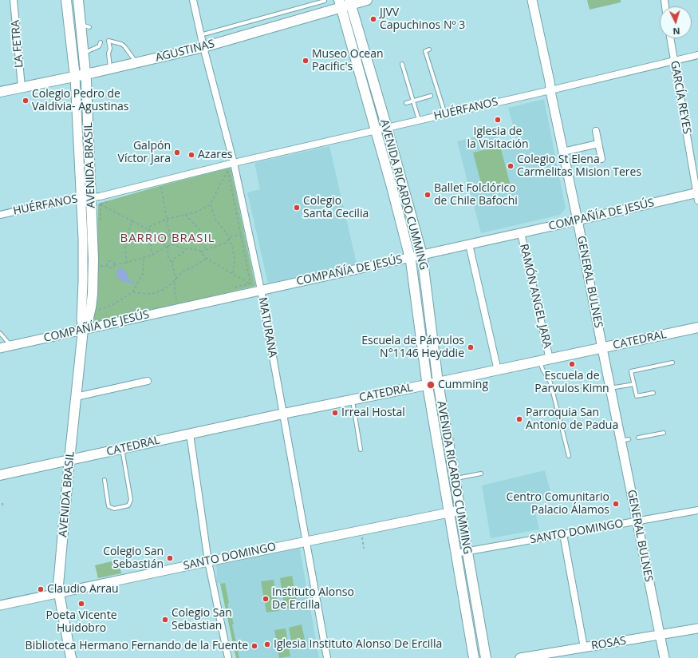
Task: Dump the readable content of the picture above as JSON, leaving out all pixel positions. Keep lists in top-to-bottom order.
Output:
{
  "streets": {
    "main road": [
      "AGUSTINAS",
      "AVENIDA BRASIL",
      "AVENIDA RICARDO CUMMING",
      "CATEDRAL"
    ],
    "street": [
      "LA FETRA",
      "GARCÍA REYES",
      "HUÉRFANOS",
      "COMPAÑÍA DE JESÚS",
      "GENERAL BULNES",
      "RAMÓN ANGEL JARA",
      "MATURANA",
      "SANTO DOMINGO",
      "ROSAS"
    ]
  },
  "crossings": [
    ["LA FETRA", "AGUSTINAS"],
    ["AGUSTINAS", "AVENIDA BRASIL"],
    ["AGUSTINAS", "AVENIDA RICARDO CUMMING"],
    ["AGUSTINAS", "MATURANA"],
    ["GARCÍA REYES", "HUÉRFANOS"],
    ["GARCÍA REYES", "COMPAÑÍA DE JESÚS"],
    ["HUÉRFANOS", "AVENIDA BRASIL"],
    ["HUÉRFANOS", "AVENIDA RICARDO CUMMING"],
    ["HUÉRFANOS", "GENERAL BULNES"],
    ["HUÉRFANOS", "MATURANA"],
    ["AVENIDA BRASIL", "COMPAÑÍA DE JESÚS"],
    ["AVENIDA BRASIL", "CATEDRAL"],
    ["AVENIDA BRASIL", "SANTO DOMINGO"],
    ["AVENIDA RICARDO CUMMING", "COMPAÑÍA DE JESÚS"],
    ["AVENIDA RICARDO CUMMING", "CATEDRAL"],
    ["AVENIDA RICARDO CUMMING", "SANTO DOMINGO"],
    ["COMPAÑÍA DE JESÚS", "GENERAL BULNES"],
    ["COMPAÑÍA DE JESÚS", "RAMÓN ANGEL JARA"],
    ["COMPAÑÍA DE JESÚS", "MATURANA"],
    ["GENERAL BULNES", "CATEDRAL"],
    ["GENERAL BULNES", "SANTO DOMINGO"],
    ["GENERAL BULNES", "ROSAS"],
    ["RAMÓN ANGEL JARA", "CATEDRAL"],
    ["MATURANA", "CATEDRAL"],
    ["MATURANA", "SANTO DOMINGO"]
  ],
  "districts": ["BARRIO BRASIL"],
  "places": [
    "JJVV Capuchinos Nº 3",
    "Museo Ocean Pacific's",
    "Colegio Pedro de Valdivia- Agustinas",
    "Iglesia de la Visitación",
    "Galpón Víctor Jara",
    "Azares",
    "Colegio St Elena Carmelitas Mision Teres",
    "Ballet Folclórico de Chile Bafochi",
    "Colegio Santa Cecilia",
    "Escuela de Párvulos N°1146 Heyddie",
    "Escuela de Parvulos Kimn",
    "Cumming",
    "Irreal Hostal",
    "Parroquia San Antonio de Padua",
    "Centro Comunitario Palacio Álamos",
    "Colegio San Sebastián",
    "Claudio Arrau",
    "Instituto Alonso De Ercilla",
    "Poeta Vicente Huidobro",
    "Colegio San Sebastian",
    "Iglesia Instituto Alonso De Ercilla",
    "Biblioteca Hermano Fernando de la Fuente"
  ],
  "north": "bottom"
}
